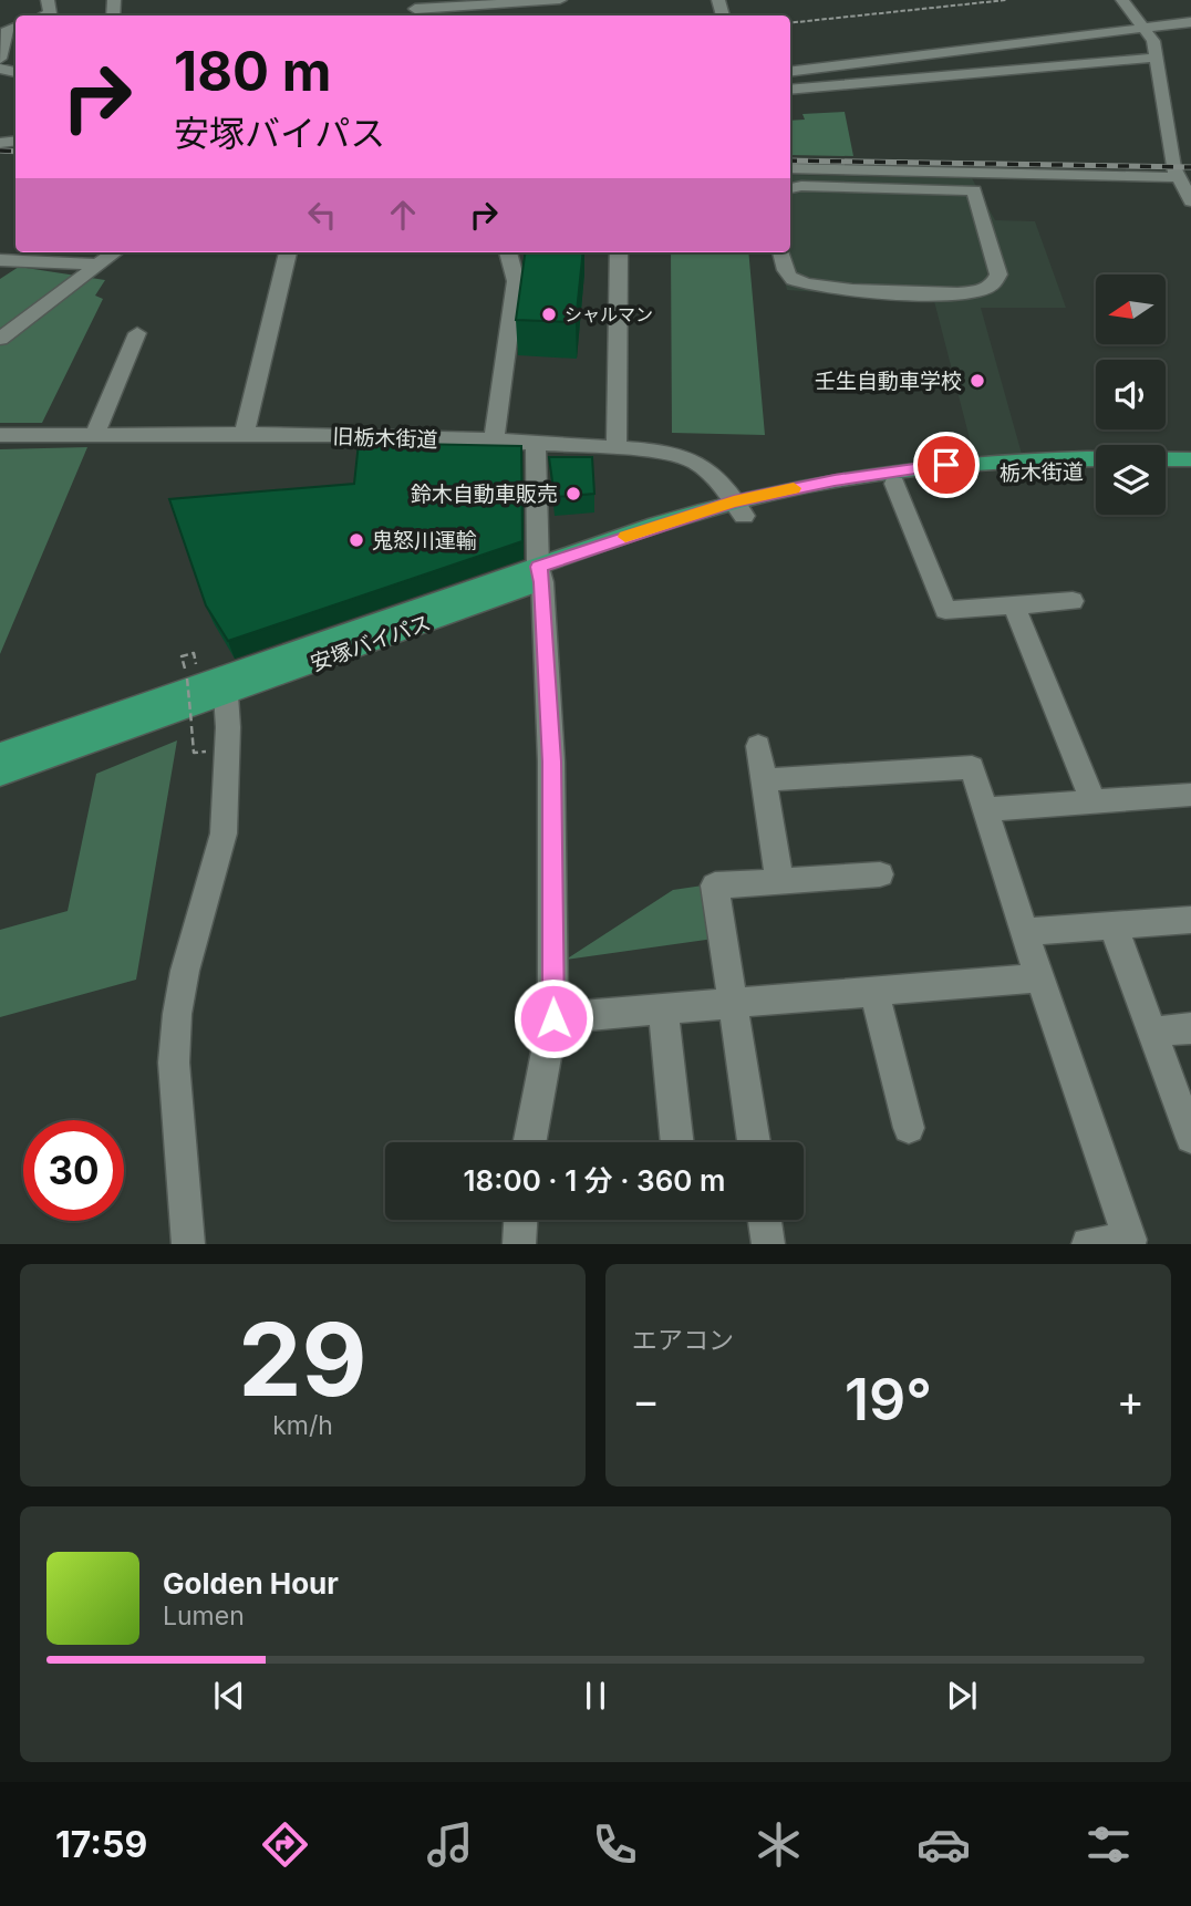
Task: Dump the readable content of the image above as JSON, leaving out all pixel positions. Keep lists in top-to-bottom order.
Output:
{
  "streets": {
    "main road": ["栃木街道", "安塚バイパス"],
    "street": ["旧栃木街道"]
  },
  "crossings": [
    ["旧栃木街道", "栃木街道"],
    ["旧栃木街道", "安塚バイパス"],
    ["栃木街道", "安塚バイパス"]
  ],
  "places": [
    "シャルマン",
    "壬生自動車学校",
    "鈴木自動車販売",
    "鬼怒川運輸"
  ],
  "north": "left",
  "page": {
    "turn": ["180 m", "安塚バイパス"],
    "limit": "30",
    "trip": "18:00 · 1 分 · 360 m",
    "tile": [
      ["29", "km/h"],
      "エアコン"
    ],
    "heat": ["−", "19°", "+"],
    "song": ["Golden Hour", "Lumen"],
    "tabs": "17:59"
  }
}
